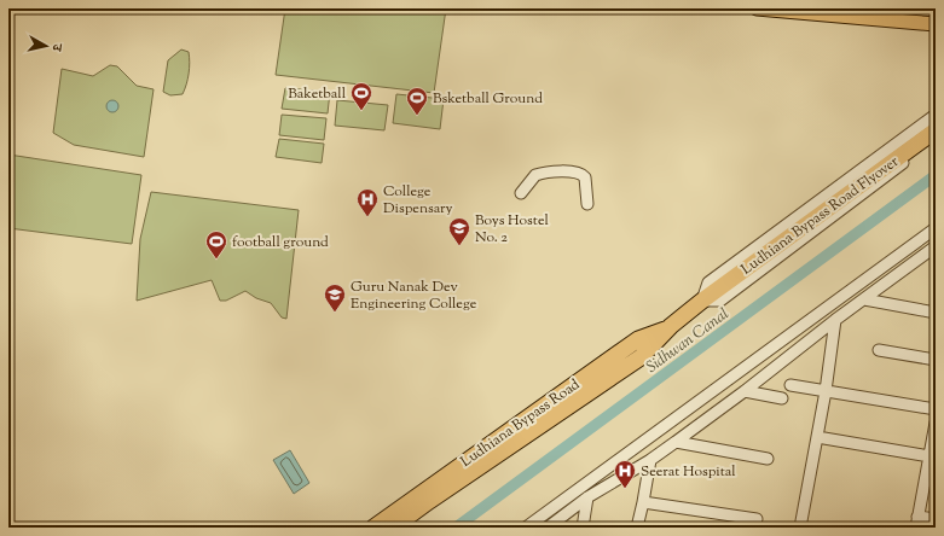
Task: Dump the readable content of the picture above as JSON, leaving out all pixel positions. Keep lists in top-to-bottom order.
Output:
{
  "streets": {
    "highway": ["Ludhiana Bypass Road Flyover", "Ludhiana Bypass Road"]
  },
  "crossings": [
    ["Ludhiana Bypass Road Flyover", "Ludhiana Bypass Road"]
  ],
  "water": ["Sidhwan Canal"],
  "places": {
    "sports": ["Baketball", "Bsketball Ground", "football ground"],
    "hospital": ["College Dispensary", "Seerat Hospital"],
    "school or university": ["Boys Hostel No. 2", "Guru Nanak Dev Engineering College"]
  },
  "north": "right"
}
